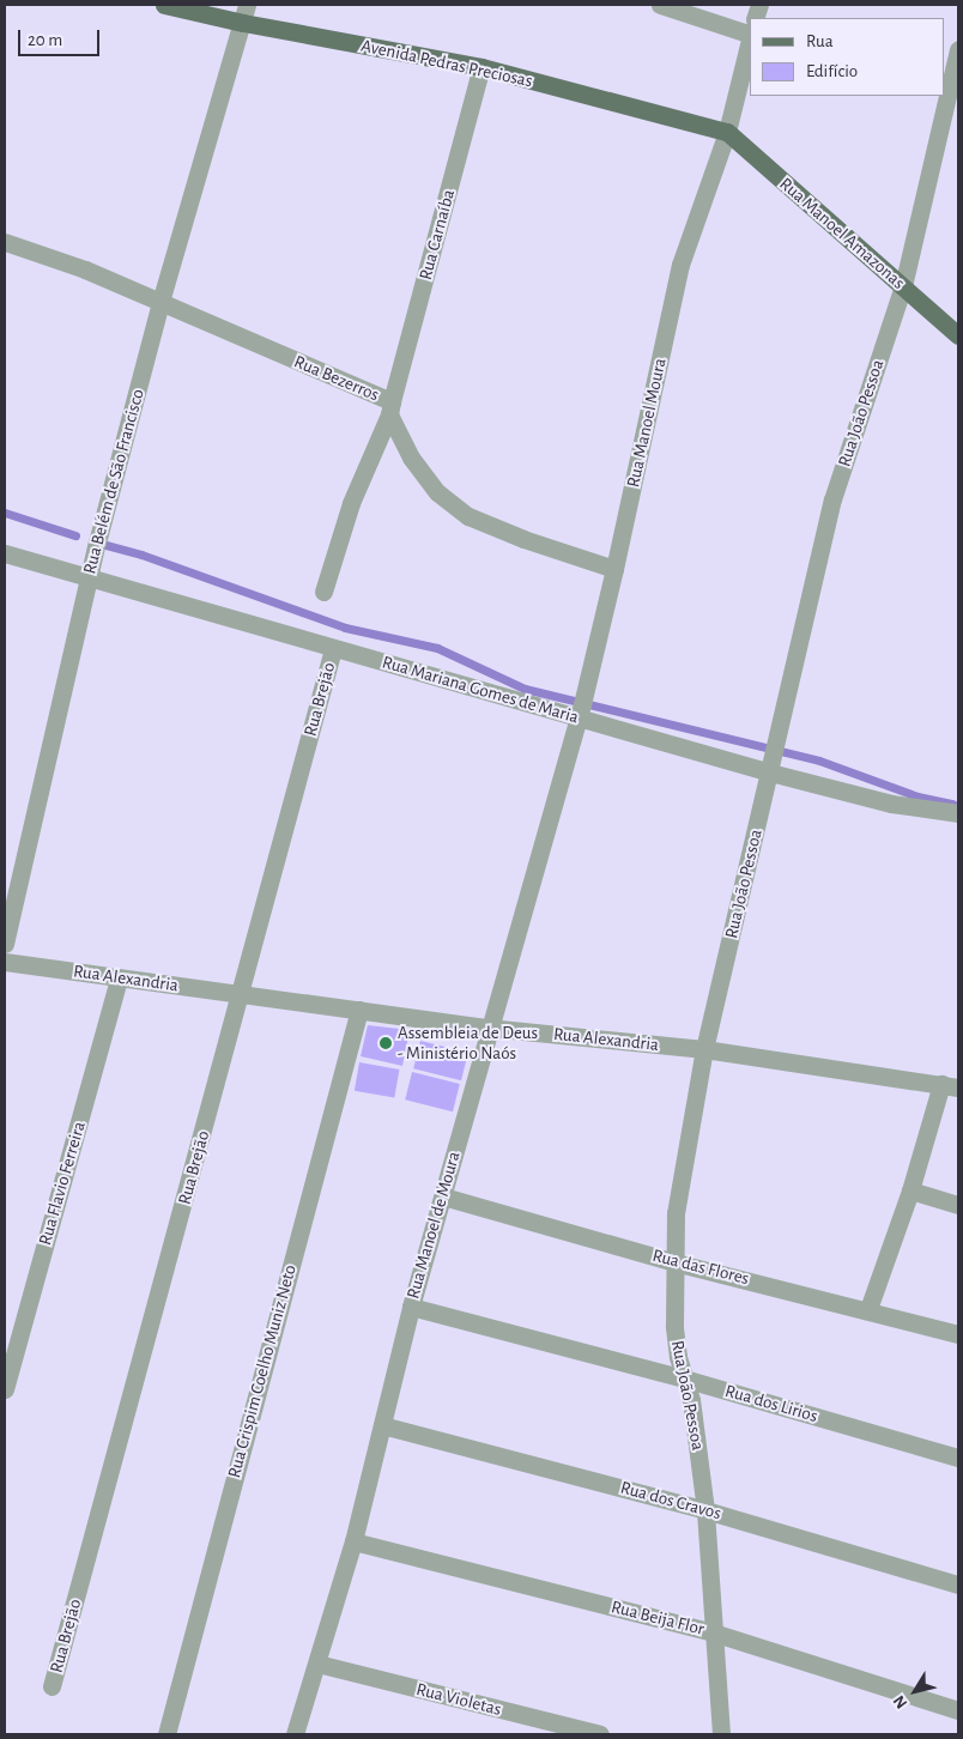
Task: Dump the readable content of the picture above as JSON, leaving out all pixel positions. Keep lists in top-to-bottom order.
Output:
{
  "streets": {
    "main road": ["Avenida Pedras Preciosas", "Rua Manoel Amazonas"],
    "street": [
      "Rua Carnaíba",
      "Rua Bezerros",
      "Rua João Pessoa",
      "Rua Manoel Moura",
      "Rua Belém de São Francisco",
      "Rua Mariana Gomes de Maria",
      "Rua Brejão",
      "Rua Alexandria",
      "Rua Flavio Ferreira",
      "Rua Manoel de Moura",
      "Rua das Flores",
      "Rua Crispim Coelho Muniz Neto",
      "Rua dos Lirios",
      "Rua dos Cravos",
      "Rua Beija Flor",
      "Rua Violetas"
    ]
  },
  "crossings": [
    ["Avenida Pedras Preciosas", "Rua Manoel Amazonas"],
    ["Avenida Pedras Preciosas", "Rua Carnaíba"],
    ["Avenida Pedras Preciosas", "Rua Manoel Moura"],
    ["Avenida Pedras Preciosas", "Rua Belém de São Francisco"],
    ["Rua Manoel Amazonas", "Rua João Pessoa"],
    ["Rua Manoel Amazonas", "Rua Manoel Moura"],
    ["Rua Carnaíba", "Rua Bezerros"],
    ["Rua Bezerros", "Rua Manoel Moura"],
    ["Rua Bezerros", "Rua Belém de São Francisco"],
    ["Rua João Pessoa", "Rua Mariana Gomes de Maria"],
    ["Rua João Pessoa", "Rua Alexandria"],
    ["Rua João Pessoa", "Rua das Flores"],
    ["Rua João Pessoa", "Rua dos Lirios"],
    ["Rua João Pessoa", "Rua dos Cravos"],
    ["Rua João Pessoa", "Rua Beija Flor"],
    ["Rua Manoel Moura", "Rua Mariana Gomes de Maria"],
    ["Rua Manoel Moura", "Rua Manoel de Moura"],
    ["Rua Belém de São Francisco", "Rua Mariana Gomes de Maria"],
    ["Rua Mariana Gomes de Maria", "Rua Brejão"],
    ["Rua Mariana Gomes de Maria", "Rua Manoel de Moura"],
    ["Rua Brejão", "Rua Alexandria"],
    ["Rua Alexandria", "Rua Flavio Ferreira"],
    ["Rua Alexandria", "Rua Manoel de Moura"],
    ["Rua Alexandria", "Rua Crispim Coelho Muniz Neto"],
    ["Rua Manoel de Moura", "Rua das Flores"],
    ["Rua Manoel de Moura", "Rua dos Lirios"],
    ["Rua Manoel de Moura", "Rua dos Cravos"],
    ["Rua Manoel de Moura", "Rua Beija Flor"],
    ["Rua Manoel de Moura", "Rua Violetas"]
  ],
  "places": ["Assembleia de Deus - Ministério Naós"],
  "legend": ["Rua", "Edifício"],
  "scale_bar": "20 m",
  "north": "bottom left"
}
